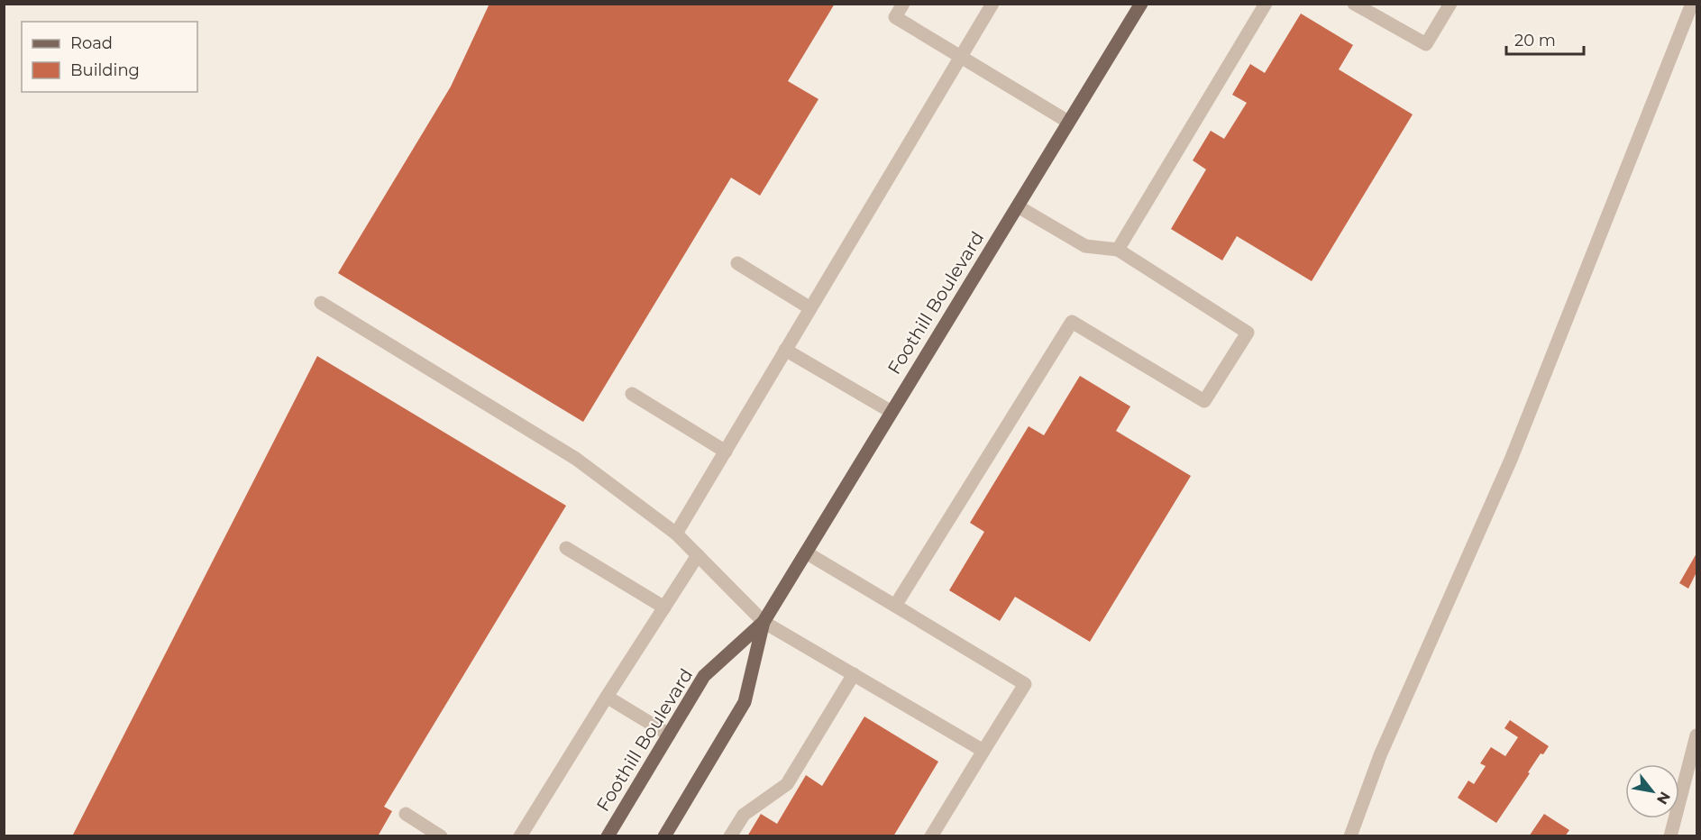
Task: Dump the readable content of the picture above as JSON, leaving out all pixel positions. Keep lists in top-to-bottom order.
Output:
{
  "streets": {
    "main road": ["Foothill Boulevard"]
  },
  "legend": ["Road", "Building"],
  "scale_bar": "20 m",
  "north": "bottom right"
}
